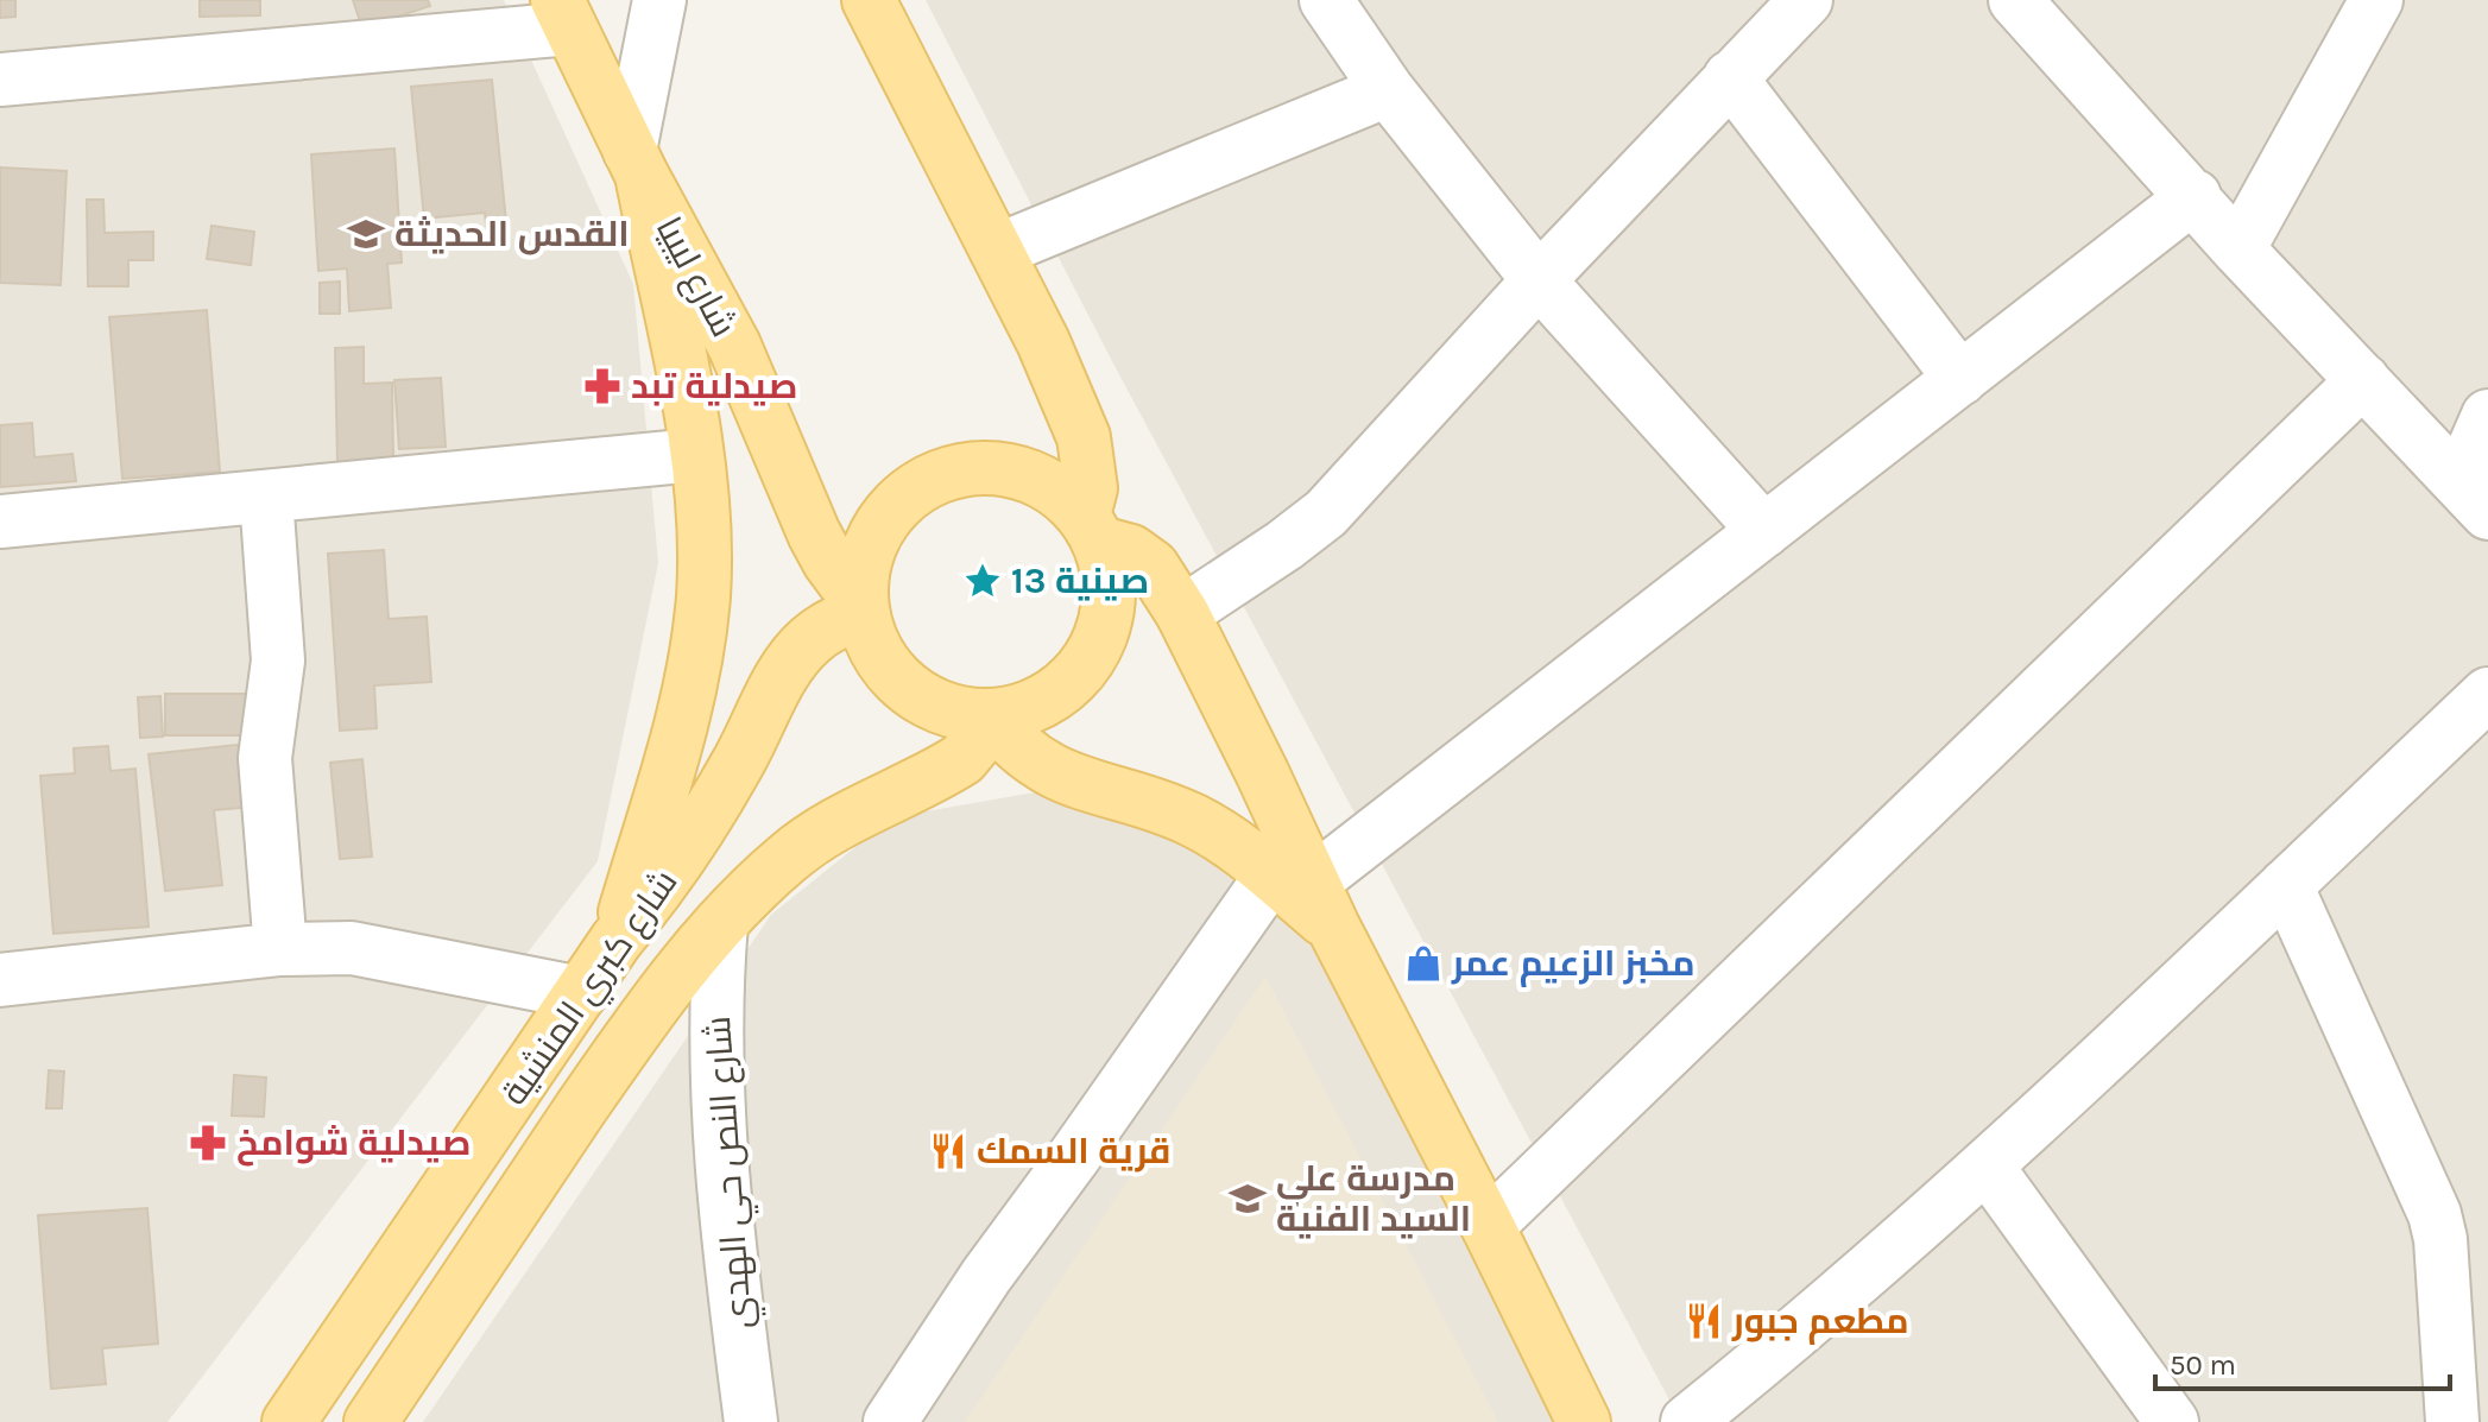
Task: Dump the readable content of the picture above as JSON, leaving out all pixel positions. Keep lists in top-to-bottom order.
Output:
{
  "streets": {
    "main road": ["شارع ليبيا", "شارع كبري المنشية"],
    "street": ["شارع النص حي الهدي"]
  },
  "crossings": [
    ["شارع ليبيا", "شارع كبري المنشية"],
    ["شارع كبري المنشية", "شارع النص حي الهدي"]
  ],
  "places": {
    "school or university": ["القدس الحديثة", "مدرسة علي السيد الفنية"],
    "pharmacy": ["صيدلية تبد", "صيدلية شوامخ"],
    "place": ["صينية 13"],
    "shop": ["مخبز الزعيم عمر"],
    "restaurant": ["قرية السمك", "مطعم جبور"]
  },
  "scale_bar": "50 m"
}
